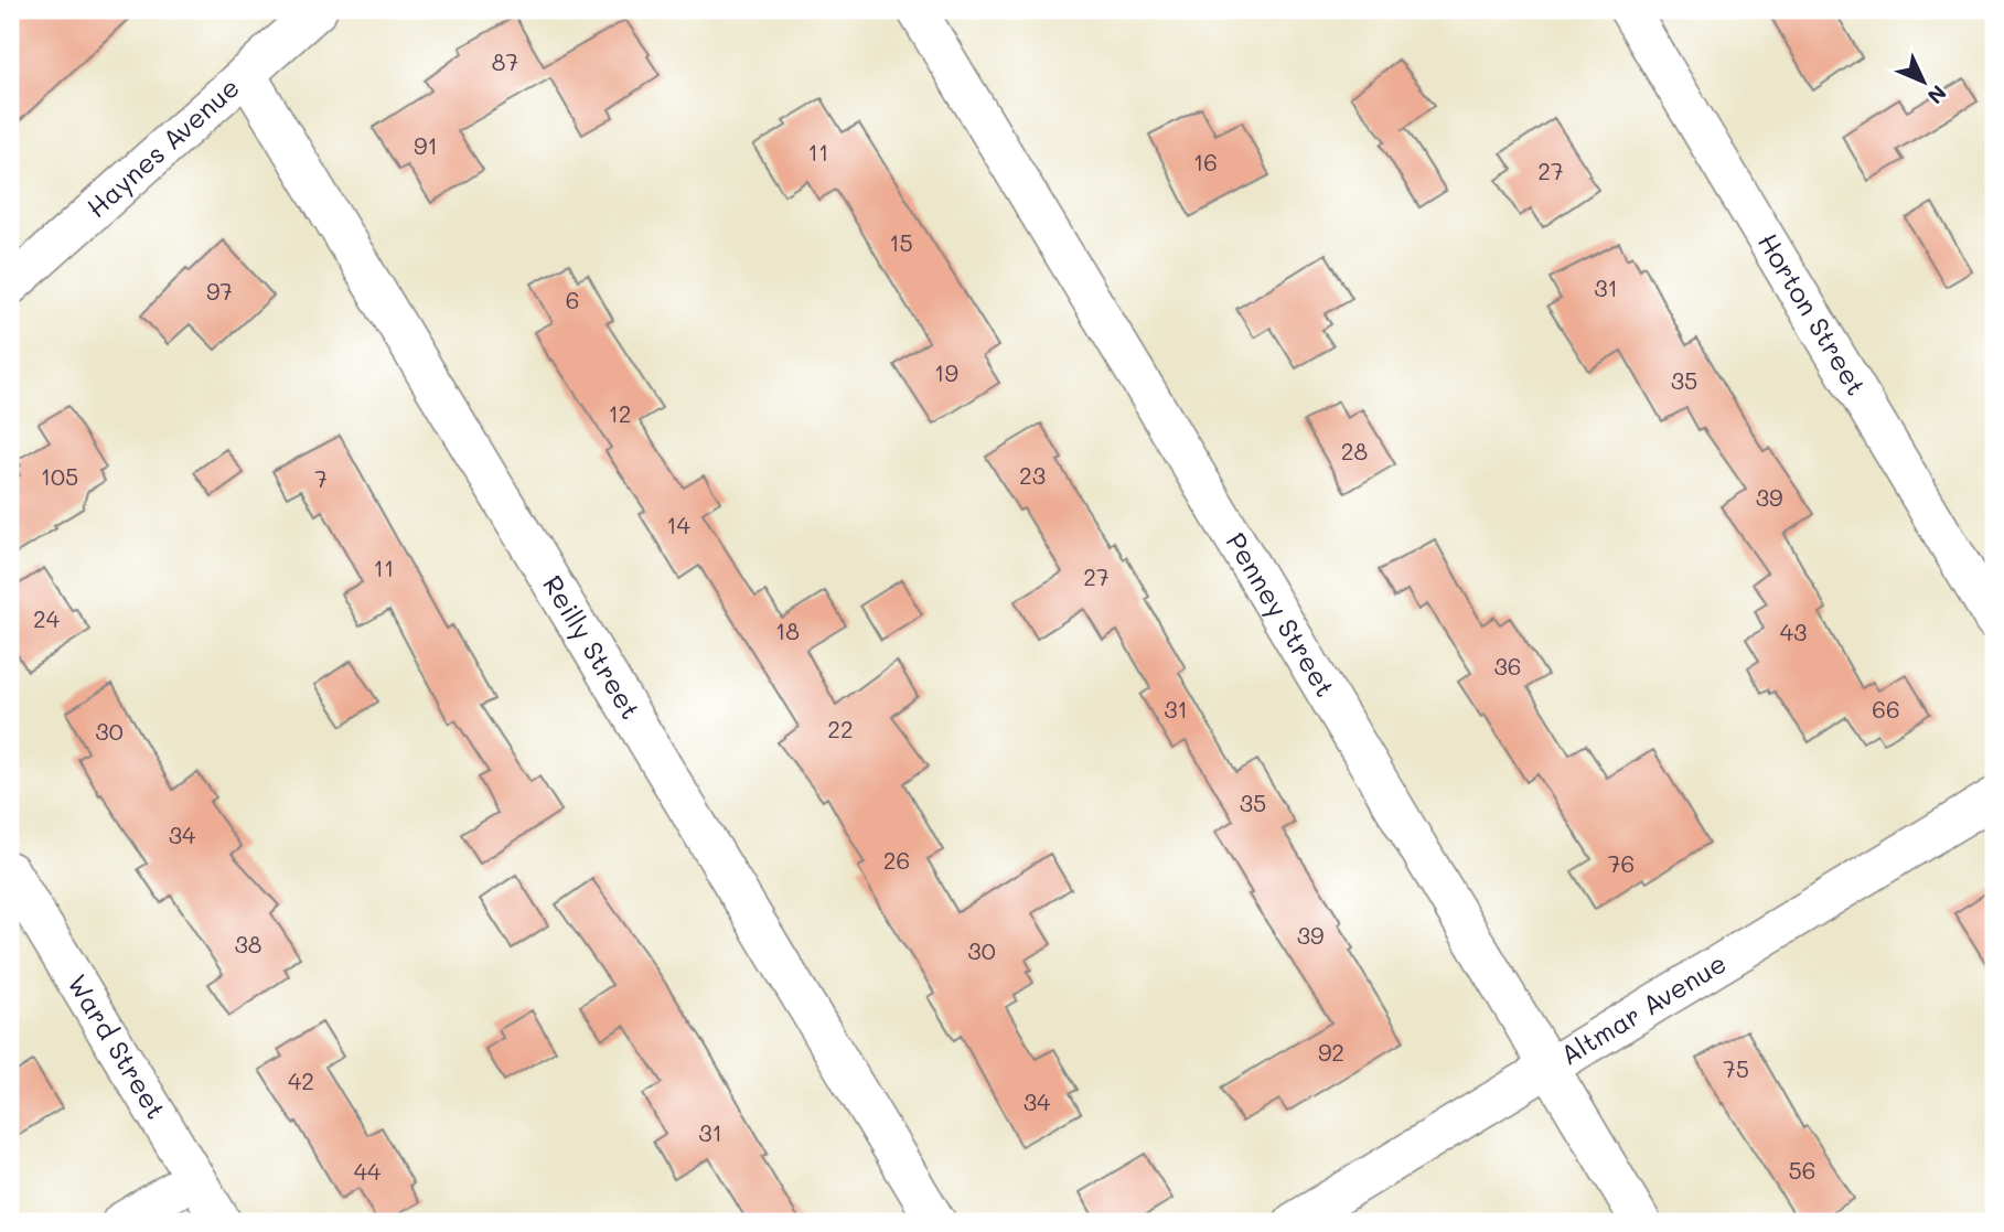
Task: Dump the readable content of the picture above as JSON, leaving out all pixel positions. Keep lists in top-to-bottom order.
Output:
{
  "streets": {
    "street": [
      "Haynes Avenue",
      "Horton Street",
      "Penney Street",
      "Reilly Street",
      "Altmar Avenue",
      "Ward Street"
    ]
  },
  "crossings": [
    ["Haynes Avenue", "Reilly Street"],
    ["Penney Street", "Altmar Avenue"]
  ],
  "house_numbers": [
    "87",
    "91",
    "11",
    "16",
    "27",
    "15",
    "31",
    "97",
    "6",
    "19",
    "35",
    "12",
    "28",
    "23",
    "105",
    "7",
    "39",
    "14",
    "11",
    "27",
    "24",
    "18",
    "43",
    "36",
    "31",
    "66",
    "22",
    "30",
    "35",
    "34",
    "26",
    "76",
    "39",
    "38",
    "30",
    "92",
    "75",
    "42",
    "34",
    "31",
    "56",
    "44"
  ],
  "north": "bottom right"
}
